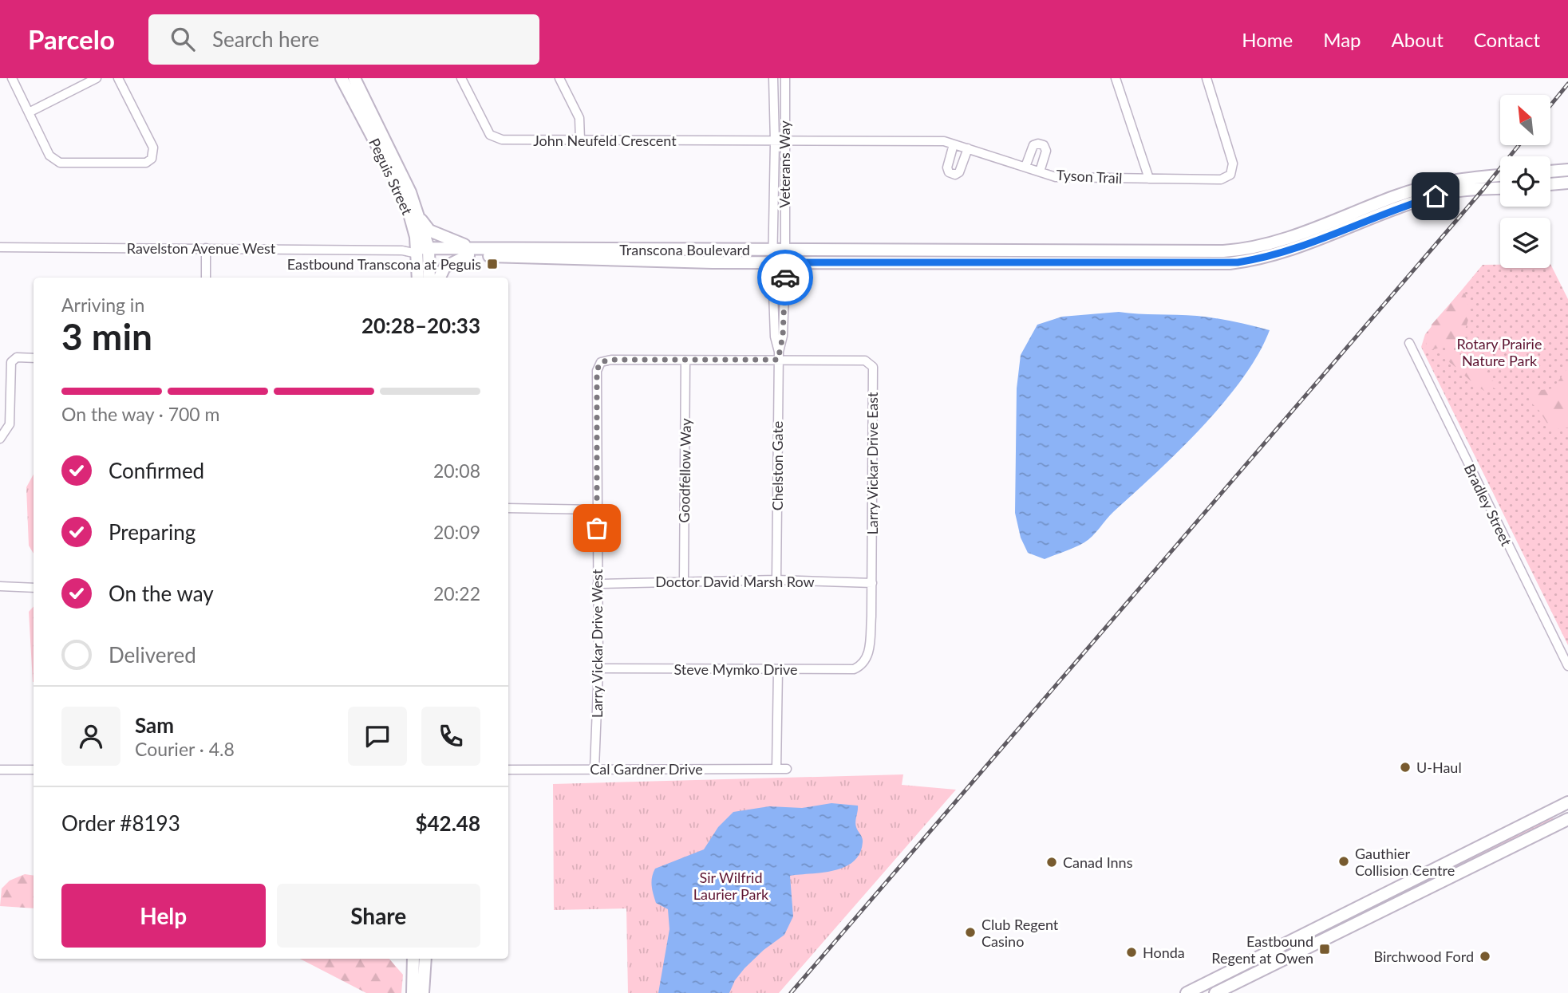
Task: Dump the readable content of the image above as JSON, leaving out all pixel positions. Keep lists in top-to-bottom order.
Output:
{
  "streets": {
    "street": [
      "John Neufeld Crescent",
      "Veterans Way",
      "Peguis Street",
      "Tyson Trail",
      "Ravelston Avenue West",
      "Transcona Boulevard",
      "Larry Vickar Drive East",
      "Chelston Gate",
      "Goodfellow Way",
      "Bradley Street",
      "Doctor David Marsh Row",
      "Larry Vickar Drive West",
      "Steve Mymko Drive",
      "Cal Gardner Drive"
    ]
  },
  "crossings": [
    ["John Neufeld Crescent", "Veterans Way"],
    ["John Neufeld Crescent", "Tyson Trail"],
    ["Veterans Way", "Tyson Trail"],
    ["Veterans Way", "Transcona Boulevard"],
    ["Veterans Way", "Chelston Gate"],
    ["Peguis Street", "Ravelston Avenue West"],
    ["Peguis Street", "Transcona Boulevard"],
    ["Ravelston Avenue West", "Transcona Boulevard"],
    ["Transcona Boulevard", "Chelston Gate"],
    ["Larry Vickar Drive East", "Chelston Gate"],
    ["Larry Vickar Drive East", "Doctor David Marsh Row"],
    ["Larry Vickar Drive East", "Larry Vickar Drive West"],
    ["Larry Vickar Drive East", "Steve Mymko Drive"],
    ["Chelston Gate", "Doctor David Marsh Row"],
    ["Chelston Gate", "Larry Vickar Drive West"],
    ["Goodfellow Way", "Doctor David Marsh Row"],
    ["Goodfellow Way", "Larry Vickar Drive West"],
    ["Doctor David Marsh Row", "Larry Vickar Drive West"],
    ["Larry Vickar Drive West", "Steve Mymko Drive"],
    ["Larry Vickar Drive West", "Cal Gardner Drive"]
  ],
  "parks": ["Rotary Prairie Nature Park", "Sir Wilfrid Laurier Park"],
  "places": {
    "transit": ["Eastbound Transcona at Peguis", "Eastbound Regent at Owen"],
    "other": [
      "U-Haul",
      "Gauthier Collision Centre",
      "Canad Inns",
      "Club Regent Casino",
      "Honda",
      "Birchwood Ford"
    ]
  },
  "north": "top left",
  "page": {
    "header": "Parcelo",
    "search": "Search here",
    "nav": [
      "Home",
      "Map",
      "About",
      "Contact"
    ],
    "heading": ["3 min", "Arriving in", "20:28–20:33"],
    "panel": [
      "Sam",
      "Courier · 4.8",
      "Order #8193",
      "$42.48"
    ],
    "bar": "On the way · 700 m",
    "list": [
      ["Confirmed", "20:08"],
      ["Preparing", "20:09"],
      ["On the way", "20:22"],
      "Delivered"
    ],
    "buttons": ["Help", "Share"]
  }
}
